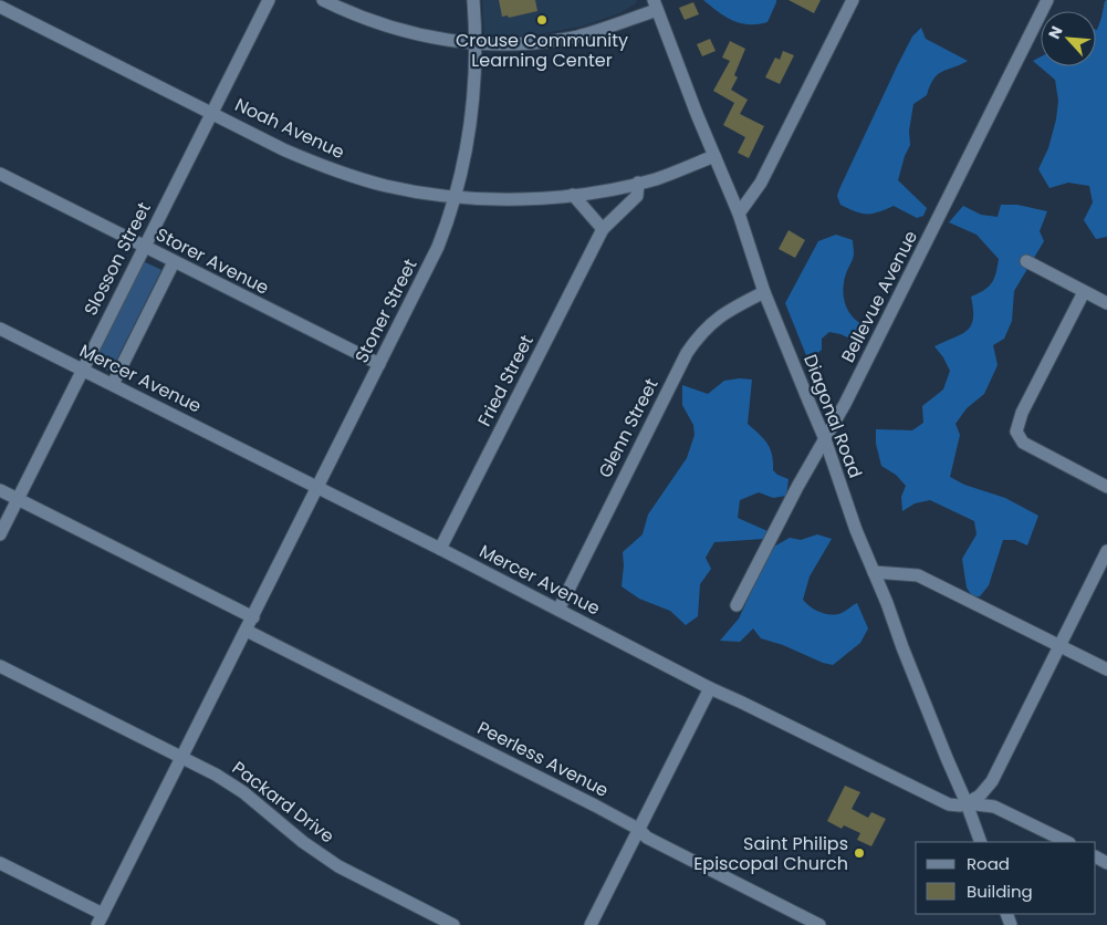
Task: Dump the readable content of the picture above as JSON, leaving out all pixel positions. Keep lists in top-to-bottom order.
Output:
{
  "streets": {
    "street": [
      "Noah Avenue",
      "Slosson Street",
      "Storer Avenue",
      "Bellevue Avenue",
      "Stoner Street",
      "Mercer Avenue",
      "Fried Street",
      "Diagonal Road",
      "Glenn Street",
      "Peerless Avenue",
      "Packard Drive"
    ]
  },
  "crossings": [
    ["Noah Avenue", "Slosson Street"],
    ["Noah Avenue", "Stoner Street"],
    ["Noah Avenue", "Fried Street"],
    ["Noah Avenue", "Diagonal Road"],
    ["Slosson Street", "Storer Avenue"],
    ["Slosson Street", "Mercer Avenue"],
    ["Storer Avenue", "Stoner Street"],
    ["Bellevue Avenue", "Diagonal Road"],
    ["Stoner Street", "Mercer Avenue"],
    ["Stoner Street", "Peerless Avenue"],
    ["Mercer Avenue", "Fried Street"],
    ["Mercer Avenue", "Diagonal Road"],
    ["Mercer Avenue", "Glenn Street"],
    ["Diagonal Road", "Glenn Street"]
  ],
  "places": ["Crouse Community Learning Center", "Saint Philips Episcopal Church"],
  "legend": ["Road", "Building"],
  "north": "top left"
}
